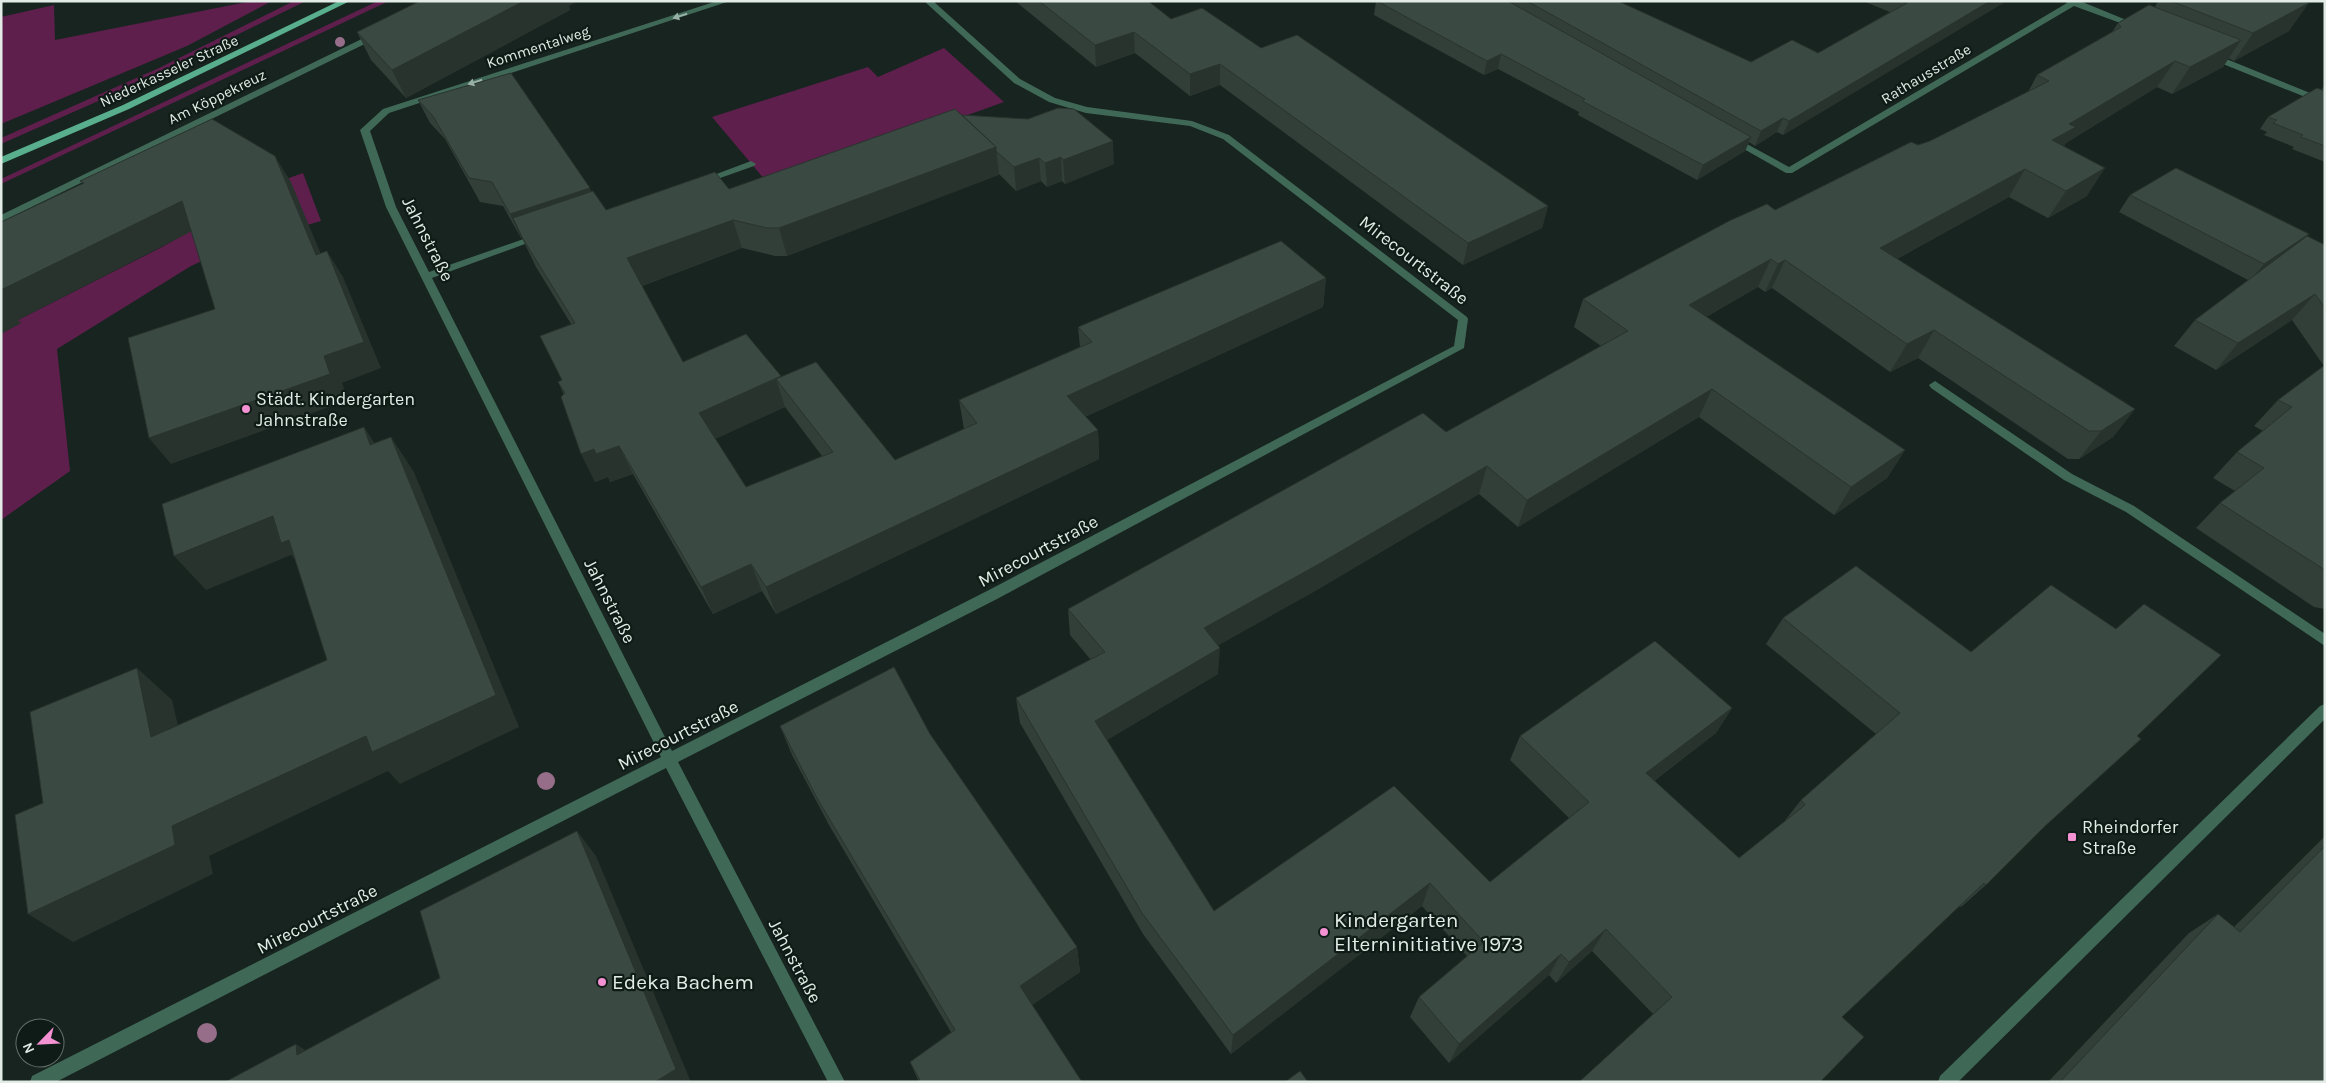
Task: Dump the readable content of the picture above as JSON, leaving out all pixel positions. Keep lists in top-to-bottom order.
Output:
{
  "streets": {
    "main road": ["Niederkasseler Straße"],
    "street": [
      "Kommentalweg",
      "Rathausstraße",
      "Am Köppekreuz",
      "Jahnstraße",
      "Mirecourtstraße"
    ]
  },
  "crossings": [
    ["Kommentalweg", "Jahnstraße"],
    ["Jahnstraße", "Mirecourtstraße"]
  ],
  "one_way": ["Kommentalweg"],
  "places": {
    "other": ["Städt. Kindergarten Jahnstraße", "Kindergarten Elterninitiative 1973", "Edeka Bachem"],
    "transit": ["Rheindorfer Straße"]
  },
  "north": "bottom left"
}
